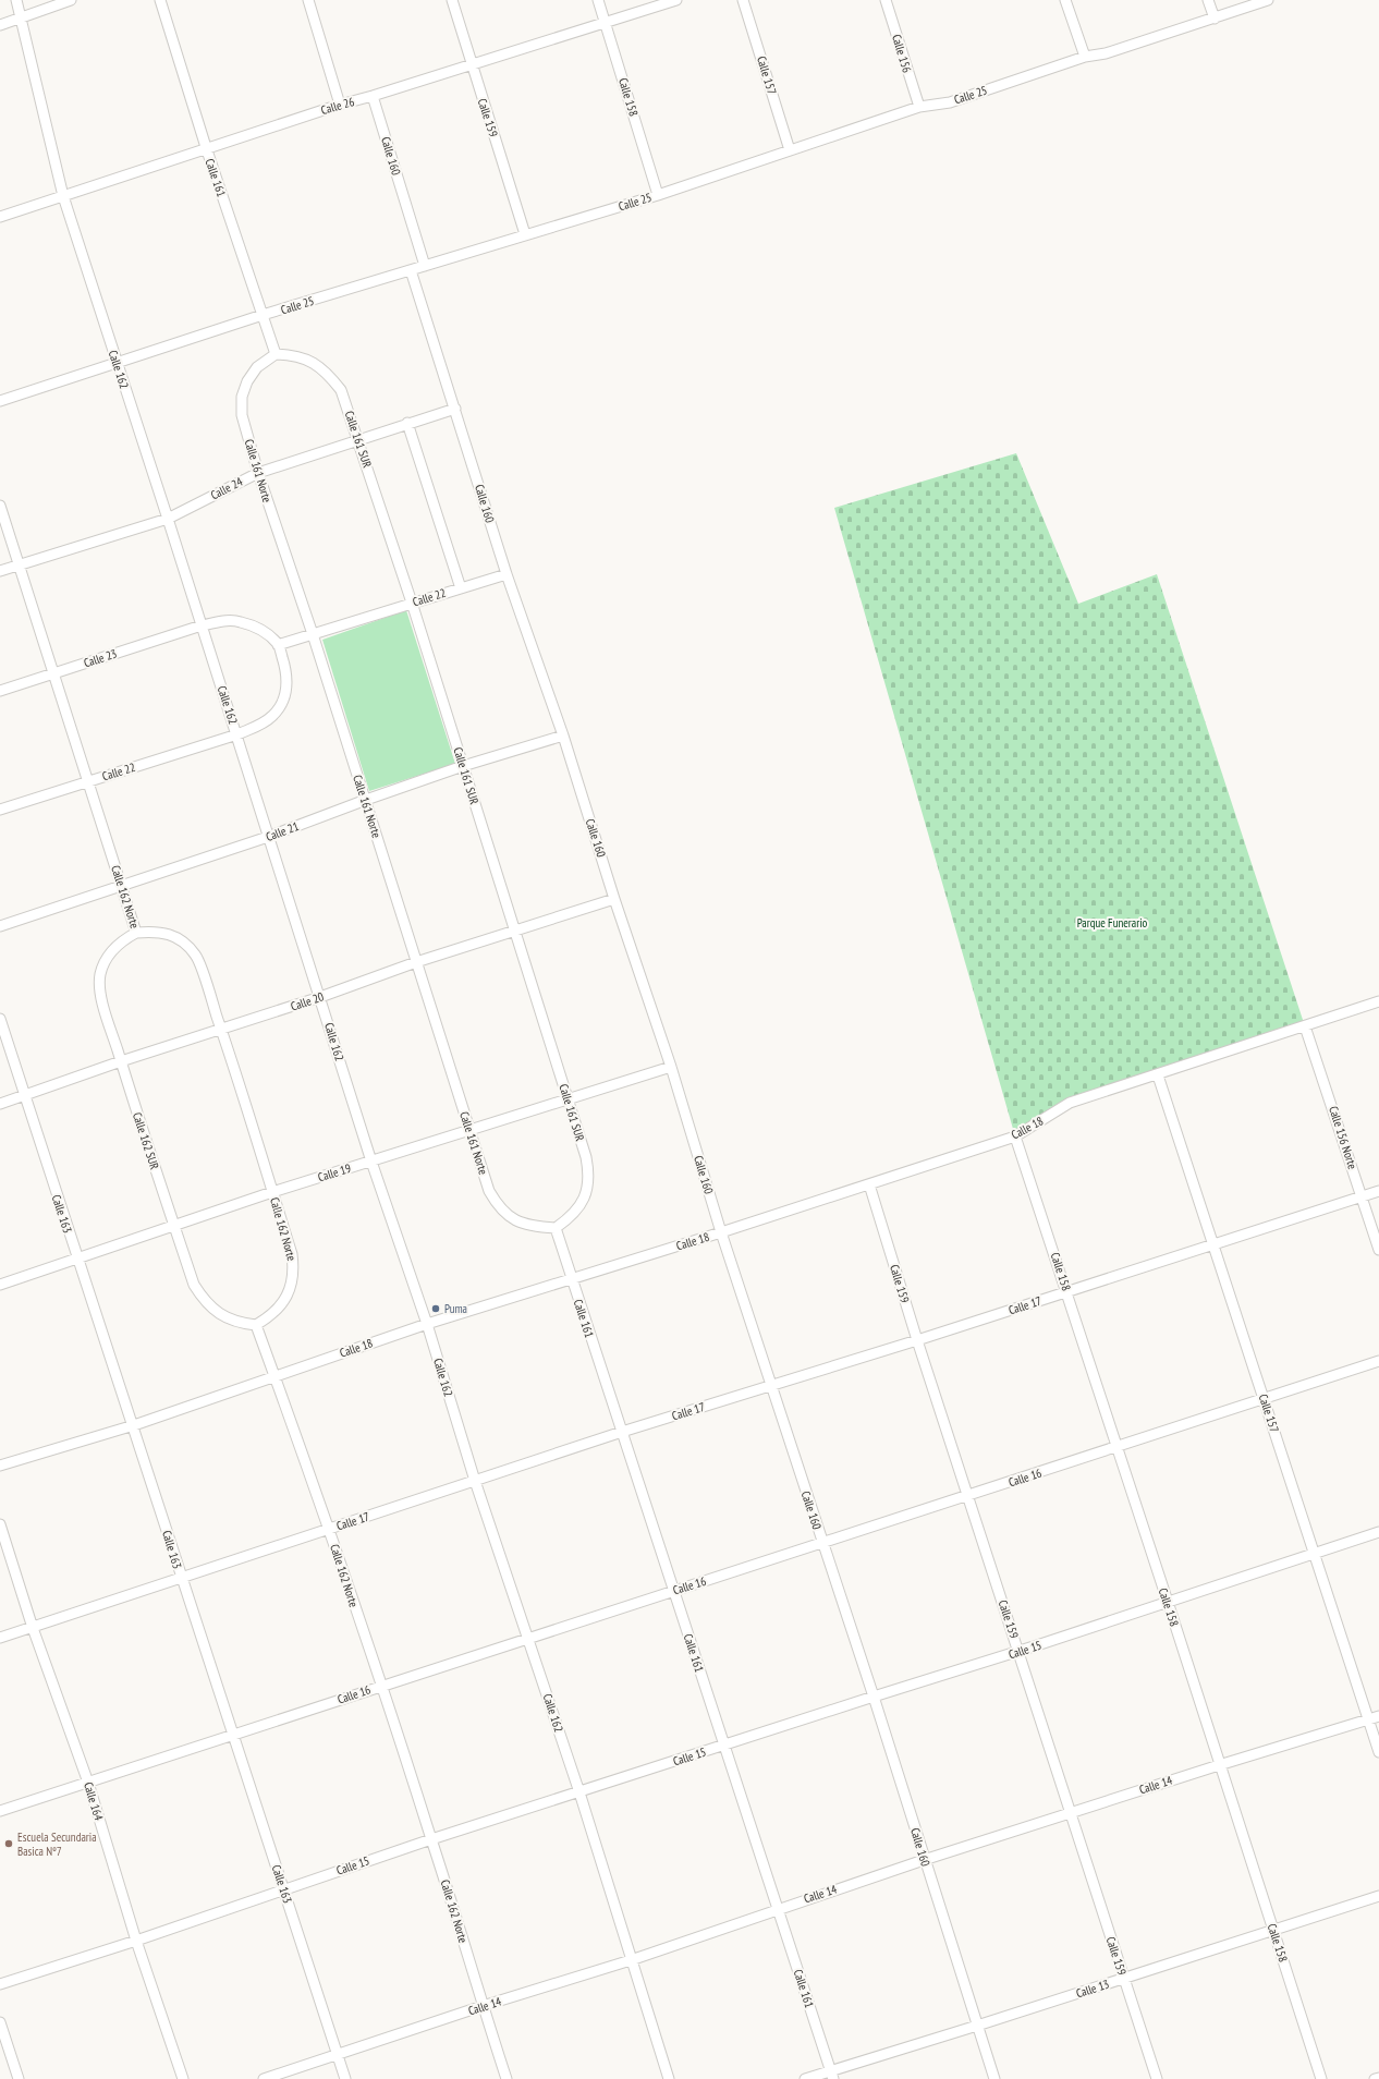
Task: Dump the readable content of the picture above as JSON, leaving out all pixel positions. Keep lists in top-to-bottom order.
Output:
{
  "streets": {
    "street": [
      "Calle 156",
      "Calle 157",
      "Calle 25",
      "Calle 158",
      "Calle 26",
      "Calle 159",
      "Calle 160",
      "Calle 161",
      "Calle 162",
      "Calle 161 SUR",
      "Calle 161 Norte",
      "Calle 24",
      "Calle 22",
      "Calle 23",
      "Calle 21",
      "Calle 162 Norte",
      "Calle 20",
      "Calle 18",
      "Calle 156 Norte",
      "Calle 162 SUR",
      "Calle 19",
      "Calle 163",
      "Calle 17",
      "Calle 16",
      "Calle 15",
      "Calle 14",
      "Calle 164",
      "Calle 13"
    ]
  },
  "crossings": [
    ["Calle 156", "Calle 25"],
    ["Calle 157", "Calle 25"],
    ["Calle 157", "Calle 18"],
    ["Calle 157", "Calle 17"],
    ["Calle 157", "Calle 16"],
    ["Calle 157", "Calle 15"],
    ["Calle 157", "Calle 14"],
    ["Calle 25", "Calle 158"],
    ["Calle 25", "Calle 159"],
    ["Calle 25", "Calle 160"],
    ["Calle 25", "Calle 161"],
    ["Calle 25", "Calle 162"],
    ["Calle 158", "Calle 26"],
    ["Calle 158", "Calle 18"],
    ["Calle 158", "Calle 17"],
    ["Calle 158", "Calle 16"],
    ["Calle 158", "Calle 15"],
    ["Calle 158", "Calle 14"],
    ["Calle 158", "Calle 13"],
    ["Calle 26", "Calle 159"],
    ["Calle 26", "Calle 160"],
    ["Calle 26", "Calle 161"],
    ["Calle 26", "Calle 162"],
    ["Calle 159", "Calle 18"],
    ["Calle 159", "Calle 17"],
    ["Calle 159", "Calle 16"],
    ["Calle 159", "Calle 15"],
    ["Calle 159", "Calle 14"],
    ["Calle 159", "Calle 13"],
    ["Calle 160", "Calle 24"],
    ["Calle 160", "Calle 22"],
    ["Calle 160", "Calle 21"],
    ["Calle 160", "Calle 20"],
    ["Calle 160", "Calle 18"],
    ["Calle 160", "Calle 19"],
    ["Calle 160", "Calle 17"],
    ["Calle 160", "Calle 16"],
    ["Calle 160", "Calle 15"],
    ["Calle 160", "Calle 14"],
    ["Calle 160", "Calle 13"],
    ["Calle 161", "Calle 161 SUR"],
    ["Calle 161", "Calle 161 Norte"],
    ["Calle 161", "Calle 24"],
    ["Calle 161", "Calle 18"],
    ["Calle 161", "Calle 19"],
    ["Calle 161", "Calle 17"],
    ["Calle 161", "Calle 16"],
    ["Calle 161", "Calle 15"],
    ["Calle 161", "Calle 14"],
    ["Calle 161", "Calle 13"],
    ["Calle 162", "Calle 24"],
    ["Calle 162", "Calle 22"],
    ["Calle 162", "Calle 23"],
    ["Calle 162", "Calle 21"],
    ["Calle 162", "Calle 20"],
    ["Calle 162", "Calle 18"],
    ["Calle 162", "Calle 19"],
    ["Calle 162", "Calle 17"],
    ["Calle 162", "Calle 16"],
    ["Calle 162", "Calle 15"],
    ["Calle 162", "Calle 14"],
    ["Calle 161 SUR", "Calle 161 Norte"],
    ["Calle 161 SUR", "Calle 24"],
    ["Calle 161 SUR", "Calle 22"],
    ["Calle 161 SUR", "Calle 21"],
    ["Calle 161 SUR", "Calle 20"],
    ["Calle 161 SUR", "Calle 19"],
    ["Calle 161 Norte", "Calle 24"],
    ["Calle 161 Norte", "Calle 22"],
    ["Calle 161 Norte", "Calle 21"],
    ["Calle 161 Norte", "Calle 20"],
    ["Calle 161 Norte", "Calle 19"],
    ["Calle 24", "Calle 162 Norte"],
    ["Calle 22", "Calle 23"],
    ["Calle 22", "Calle 162 Norte"],
    ["Calle 23", "Calle 162 Norte"],
    ["Calle 21", "Calle 162 Norte"],
    ["Calle 162 Norte", "Calle 20"],
    ["Calle 162 Norte", "Calle 18"],
    ["Calle 162 Norte", "Calle 162 SUR"],
    ["Calle 162 Norte", "Calle 19"],
    ["Calle 162 Norte", "Calle 17"],
    ["Calle 162 Norte", "Calle 16"],
    ["Calle 162 Norte", "Calle 15"],
    ["Calle 162 Norte", "Calle 14"],
    ["Calle 20", "Calle 162 SUR"],
    ["Calle 20", "Calle 163"],
    ["Calle 18", "Calle 156 Norte"],
    ["Calle 18", "Calle 163"],
    ["Calle 156 Norte", "Calle 17"],
    ["Calle 162 SUR", "Calle 19"],
    ["Calle 19", "Calle 163"],
    ["Calle 163", "Calle 17"],
    ["Calle 163", "Calle 16"],
    ["Calle 163", "Calle 15"],
    ["Calle 163", "Calle 14"],
    ["Calle 17", "Calle 164"],
    ["Calle 16", "Calle 164"],
    ["Calle 15", "Calle 164"]
  ],
  "parks": ["Parque Funerario"],
  "places": ["Puma", "Escuela Secundaria Basica Nº7"]
}
